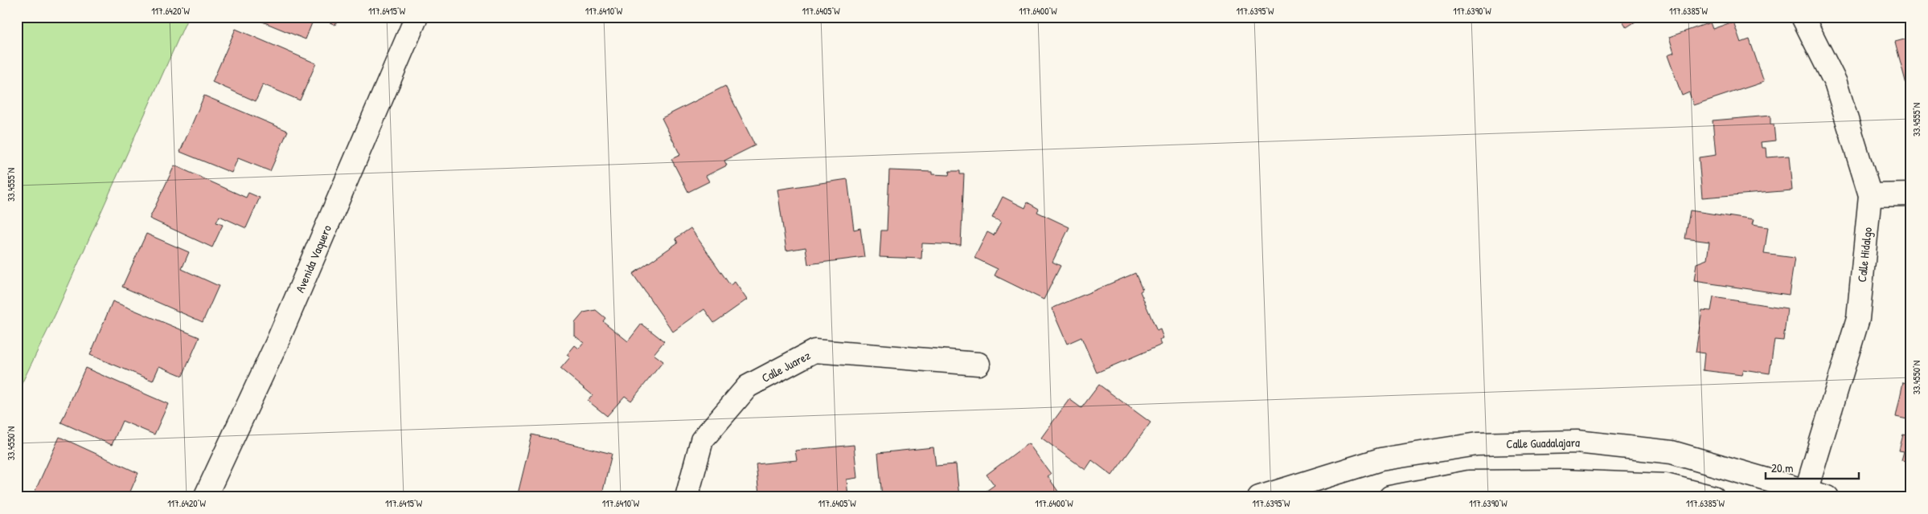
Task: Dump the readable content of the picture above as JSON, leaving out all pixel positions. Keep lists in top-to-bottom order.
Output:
{
  "streets": {
    "street": [
      "Calle Hidalgo",
      "Avenida Vaquero",
      "Calle Juarez",
      "Calle Guadalajara"
    ]
  },
  "crossings": [
    ["Calle Hidalgo", "Calle Guadalajara"]
  ],
  "scale_bar": "20 m",
  "coordinates": [
    "117.6420°W",
    "117.6415°W",
    "117.6410°W",
    "117.6405°W",
    "117.6400°W",
    "117.6395°W",
    "117.6390°W",
    "117.6385°W",
    "33.4555°N",
    "33.4550°N"
  ]
}
